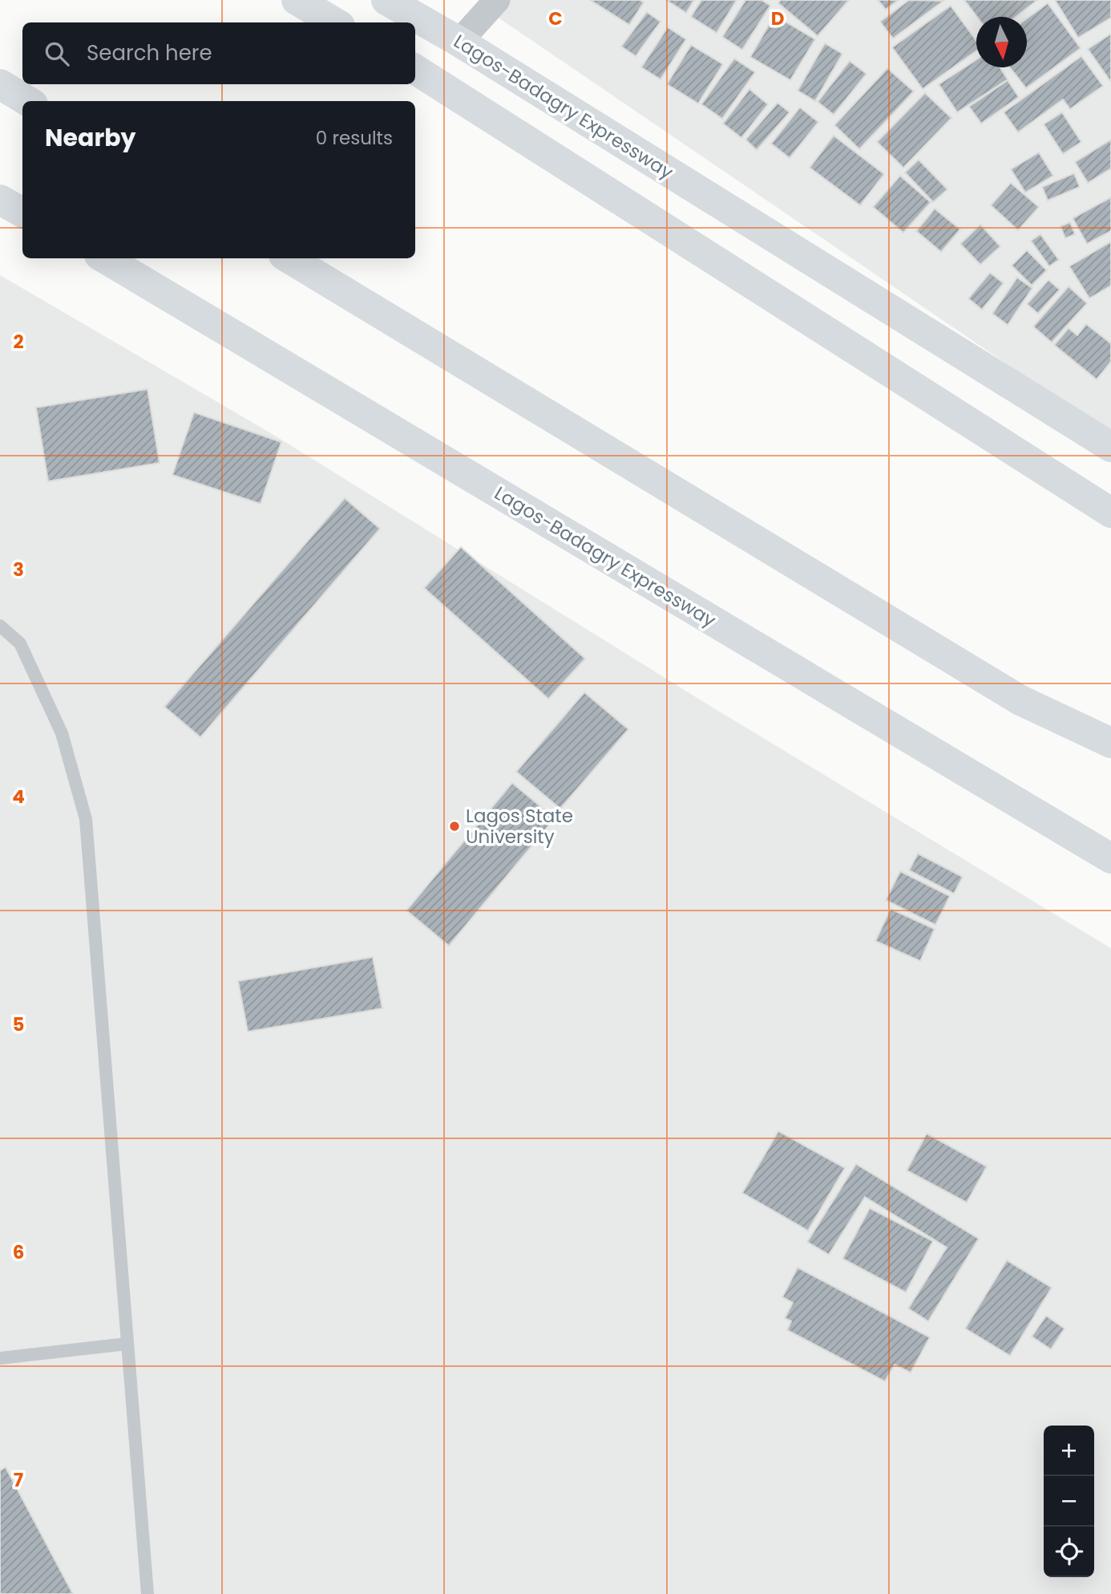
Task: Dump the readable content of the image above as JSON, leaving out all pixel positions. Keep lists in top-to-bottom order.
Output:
{
  "streets": {
    "main road": ["Lagos-Badagry Expressway"]
  },
  "places": ["Lagos State University"],
  "north": "bottom",
  "page": {
    "search": "Search here",
    "heading": ["Nearby", "0 results"],
    "map_buttons": ["+", "−"]
  },
  "grid": {
    "columns": ["C", "D"],
    "rows": [
      "2",
      "3",
      "4",
      "5",
      "6",
      "7"
    ]
  }
}
